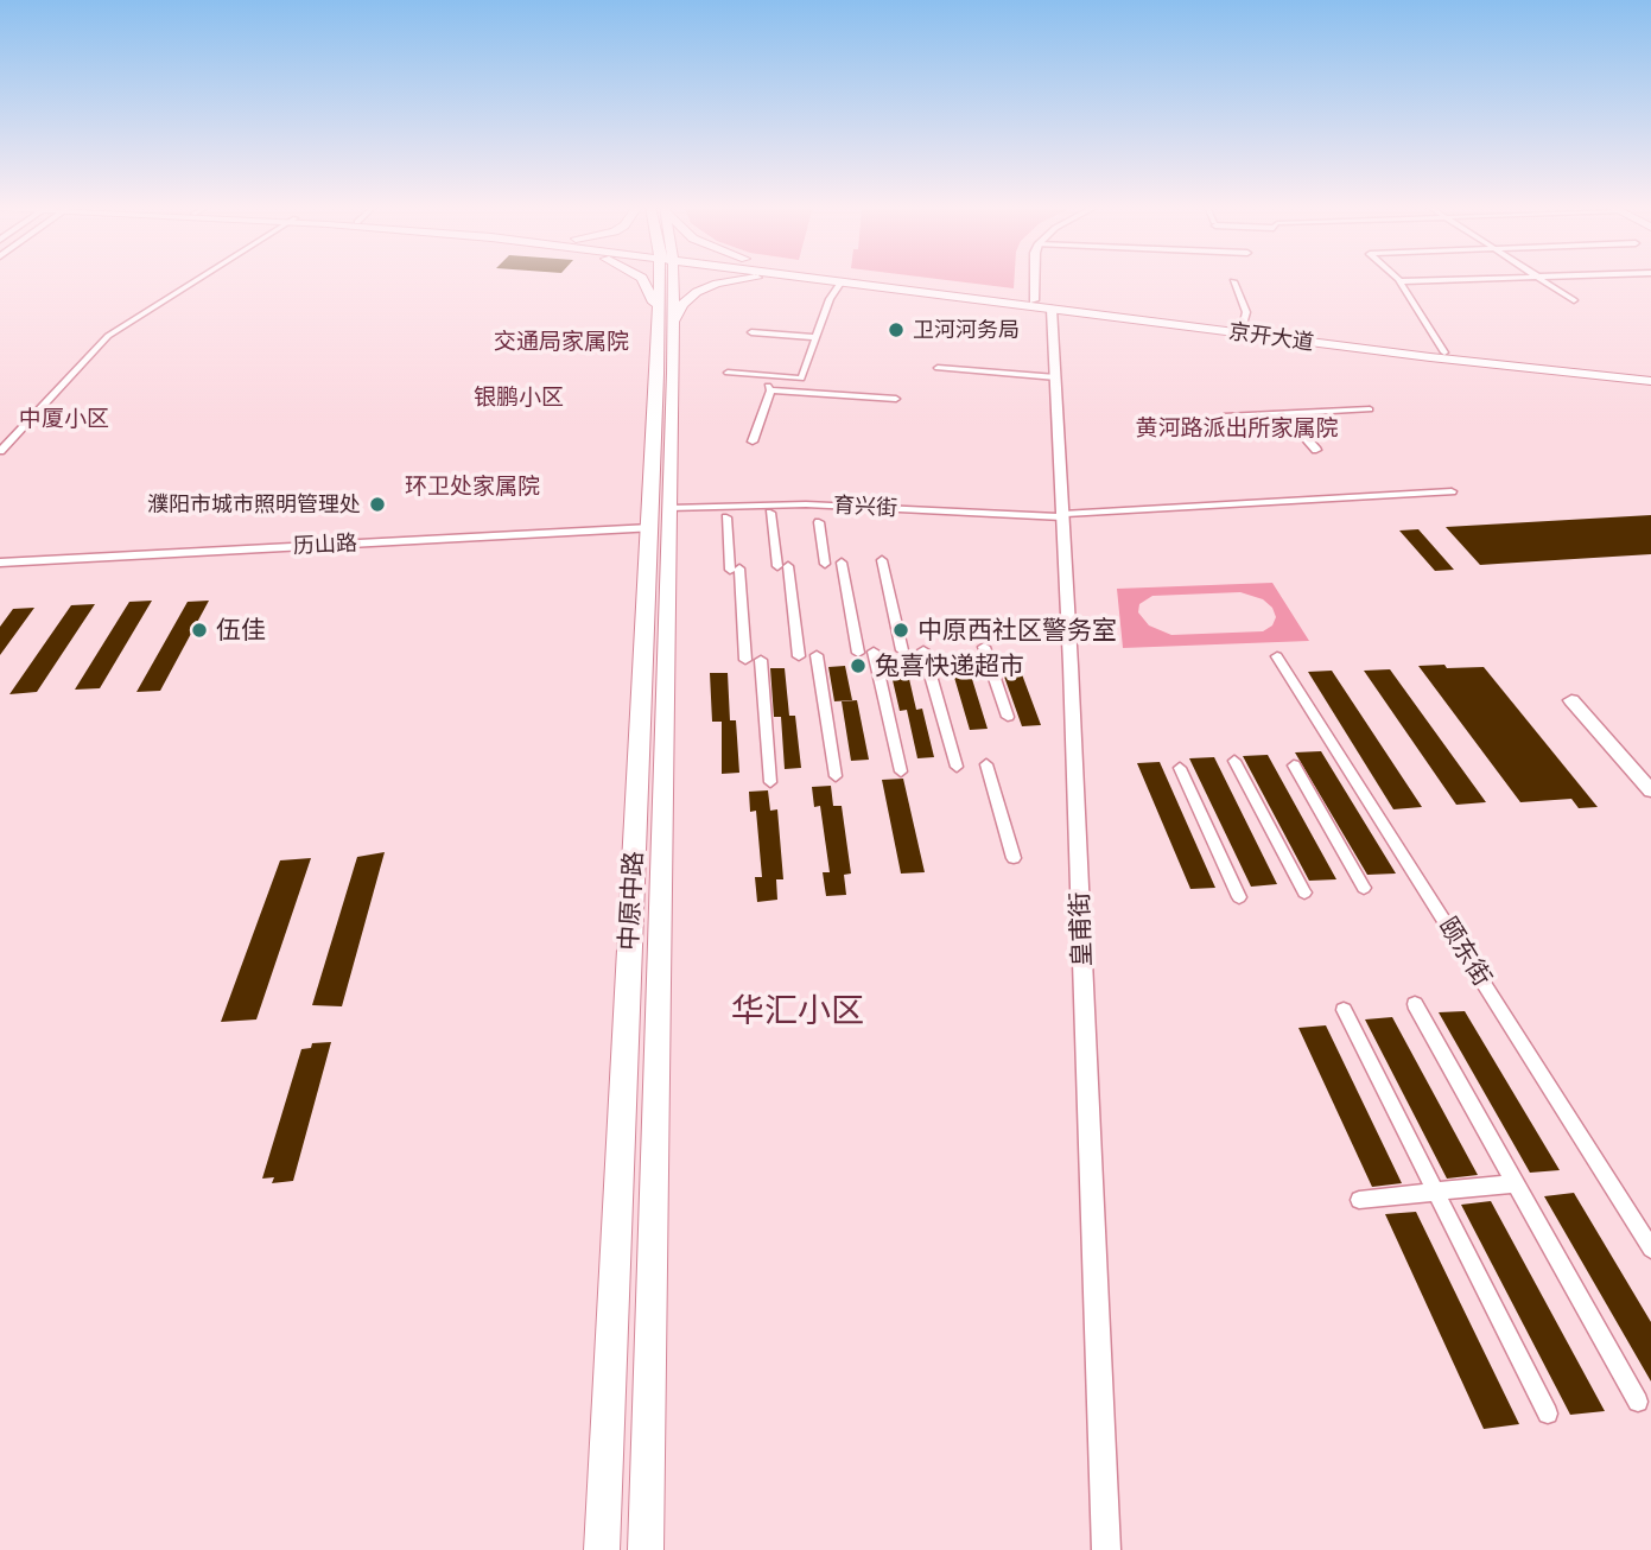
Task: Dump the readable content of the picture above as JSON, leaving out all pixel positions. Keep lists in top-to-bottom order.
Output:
{
  "streets": {
    "main road": ["京开大道", "中原中路"],
    "street": [
      "育兴街",
      "历山路",
      "皇甫街",
      "颐东街"
    ]
  },
  "crossings": [
    ["京开大道", "皇甫街"],
    ["育兴街", "中原中路"],
    ["育兴街", "皇甫街"],
    ["历山路", "中原中路"]
  ],
  "districts": [
    "交通局家属院",
    "银鹏小区",
    "中厦小区",
    "黄河路派出所家属院",
    "环卫处家属院",
    "华汇小区"
  ],
  "places": [
    "卫河河务局",
    "濮阳市城市照明管理处",
    "伍佳",
    "中原西社区警务室",
    "兔喜快递超市"
  ]
}
